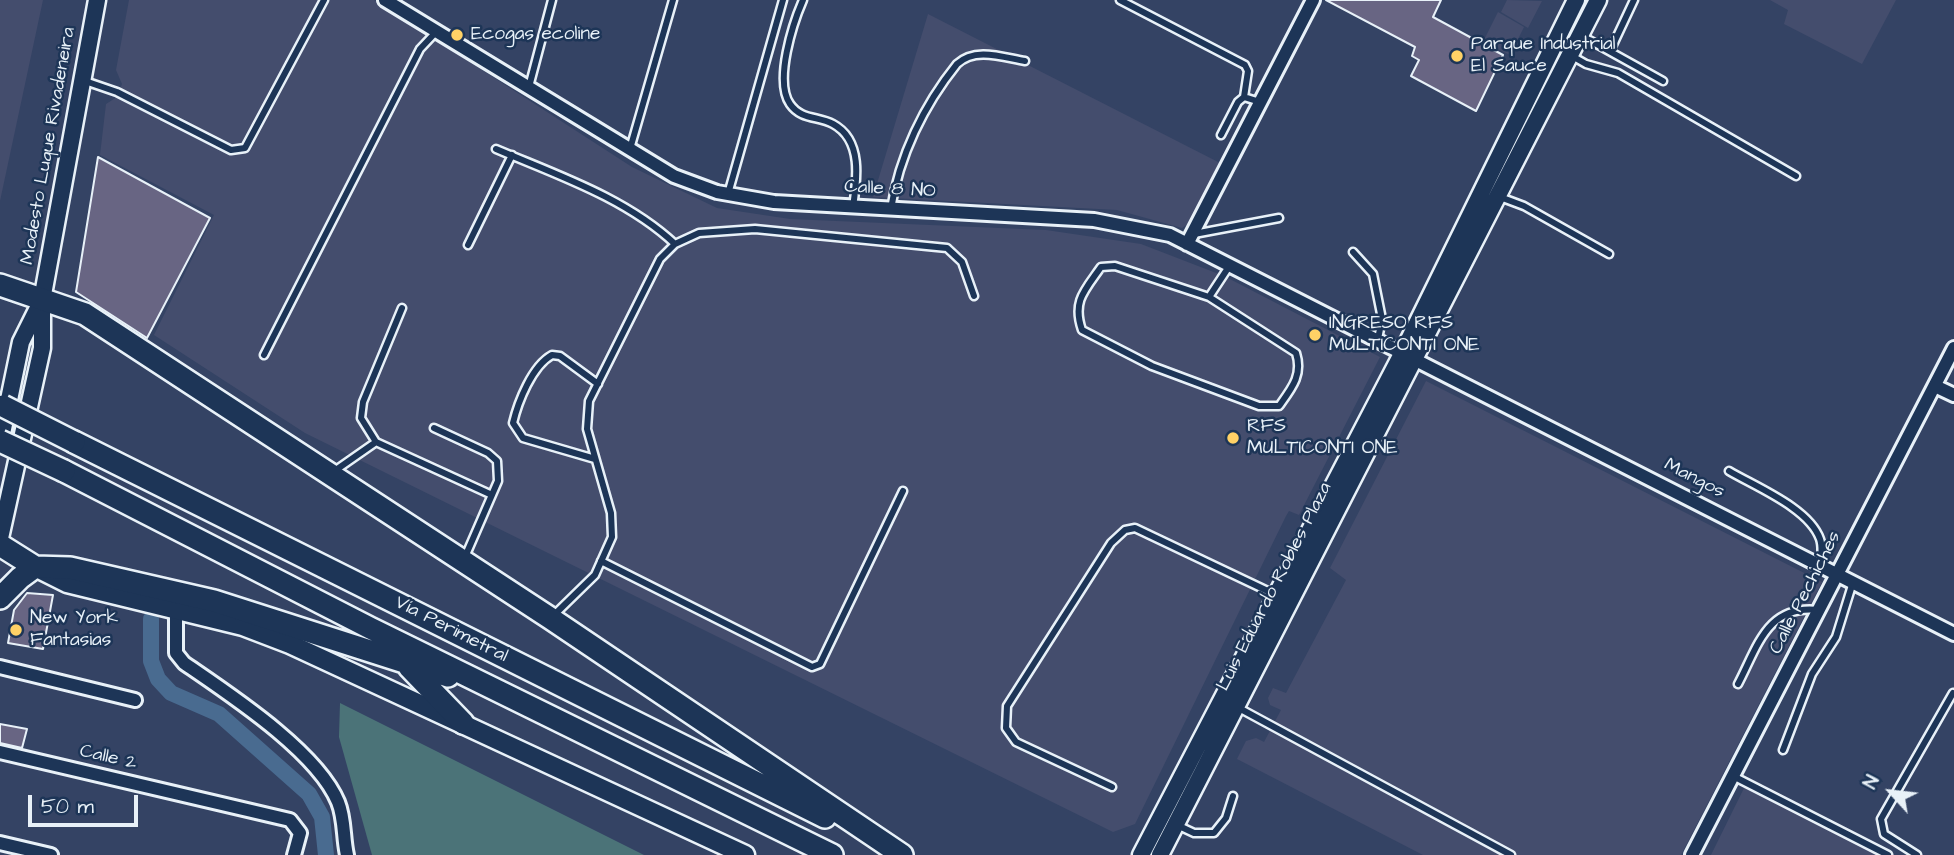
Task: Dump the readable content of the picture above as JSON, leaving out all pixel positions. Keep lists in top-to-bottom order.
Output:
{
  "streets": {
    "highway": ["Vía Perimetral"],
    "street": [
      "Modesto Luque Rivadeneira",
      "Calle 8 NO",
      "Mangos",
      "Luis Eduardo Robles Plaza",
      "Calle Pechiches",
      "Calle 2"
    ]
  },
  "crossings": [
    ["Modesto Luque Rivadeneira", "Vía Perimetral"],
    ["Calle 8 NO", "Mangos"],
    ["Calle 8 NO", "Luis Eduardo Robles Plaza"],
    ["Mangos", "Luis Eduardo Robles Plaza"],
    ["Mangos", "Calle Pechiches"]
  ],
  "places": [
    "Ecogas ecoline",
    "Parque Industrial El Sauce",
    "INGRESO RFS MULTICONTI ONE",
    "RFS MULTICONTI ONE",
    "New York Fantasias"
  ],
  "scale_bar": "50 m",
  "north": "top left"
}
